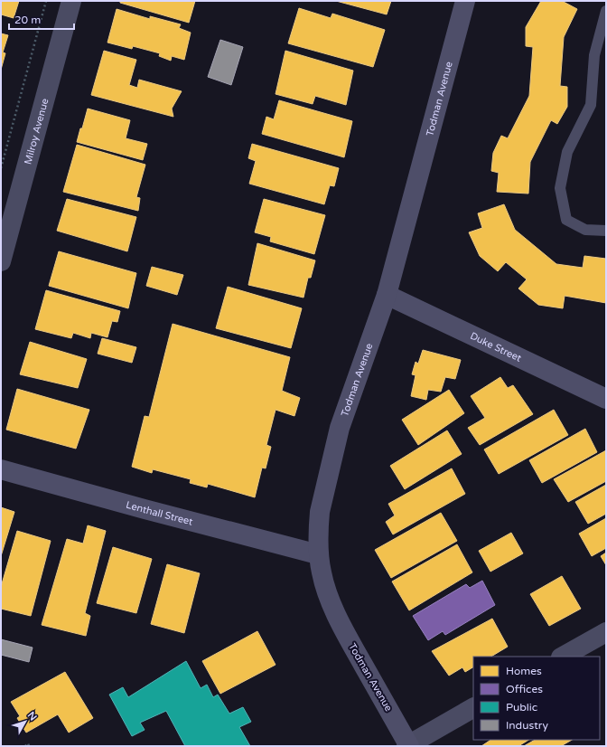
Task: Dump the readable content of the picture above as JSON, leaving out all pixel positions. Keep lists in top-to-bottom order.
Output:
{
  "streets": {
    "main road": ["Todman Avenue", "Duke Street", "Lenthall Street"],
    "street": ["Milroy Avenue"]
  },
  "crossings": [
    ["Todman Avenue", "Duke Street"],
    ["Todman Avenue", "Lenthall Street"]
  ],
  "legend": [
    "Homes",
    "Offices",
    "Public",
    "Industry"
  ],
  "scale_bar": "20 m",
  "north": "top right"
}
